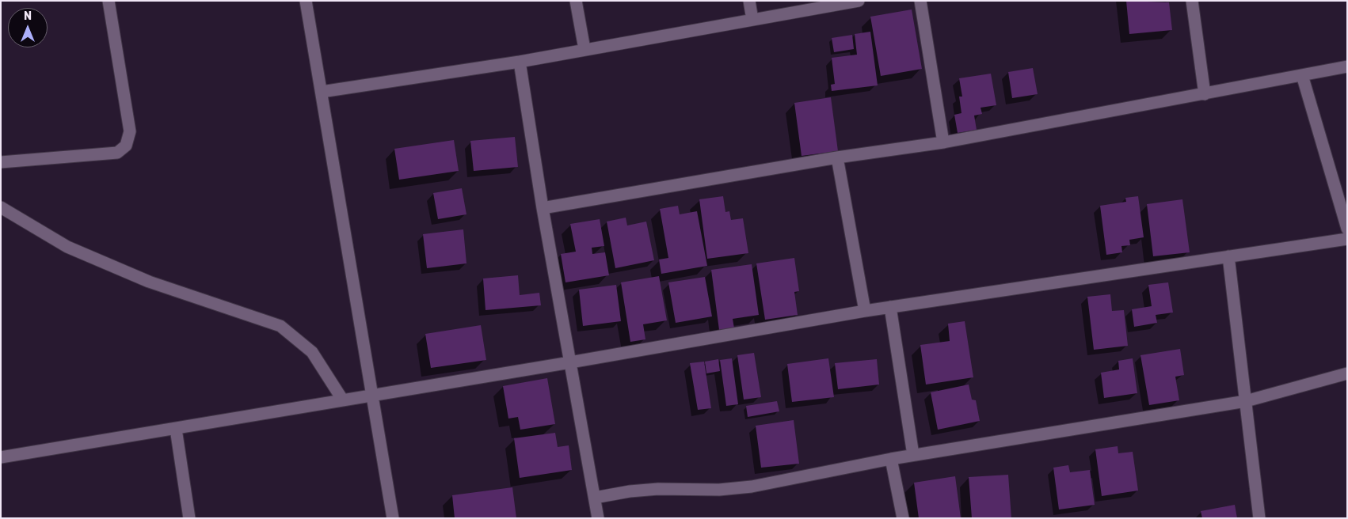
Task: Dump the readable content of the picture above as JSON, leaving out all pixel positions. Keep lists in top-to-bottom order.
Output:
{
  "north": "top"
}
